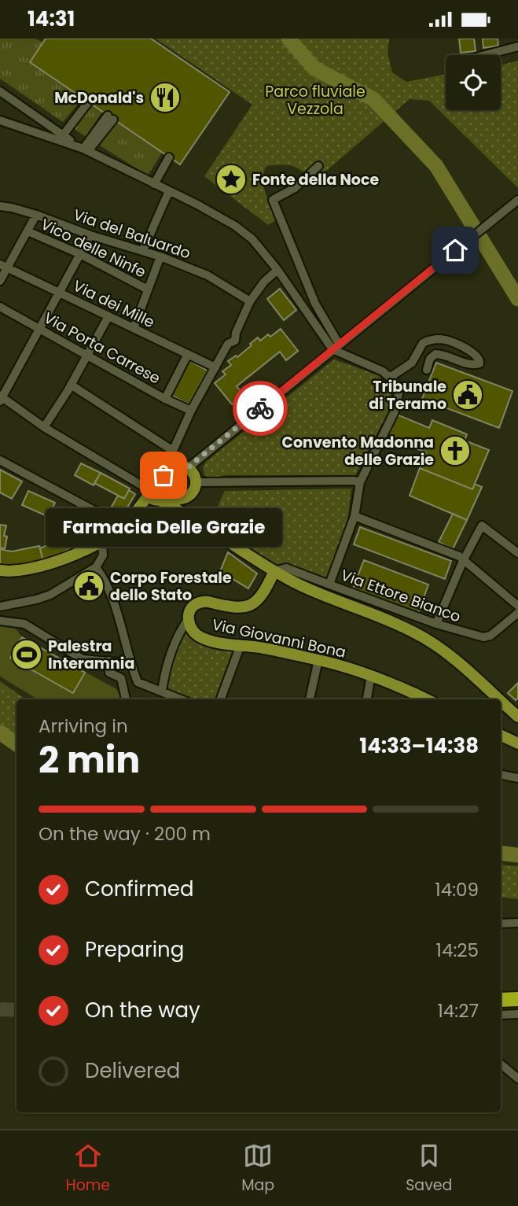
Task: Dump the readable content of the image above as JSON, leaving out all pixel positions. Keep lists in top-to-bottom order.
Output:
{
  "streets": {
    "main road": ["Via Giovanni Bona"],
    "street": [
      "Via del Baluardo",
      "Vico delle Ninfe",
      "Via dei Mille",
      "Via Porta Carrese",
      "Via Ettore Bianco"
    ]
  },
  "parks": ["Parco fluviale Vezzola"],
  "places": {
    "restaurant": ["McDonald's"],
    "place": ["Fonte della Noce"],
    "public building": ["Tribunale di Teramo", "Corpo Forestale dello Stato"],
    "church": ["Convento Madonna delle Grazie"],
    "other": ["Farmacia Delle Grazie"],
    "sports": ["Palestra Interamnia"]
  },
  "page": {
    "status": "14:31",
    "bubble": "Farmacia Delle Grazie",
    "heading": ["2 min", "Arriving in", "14:33–14:38"],
    "bar": "On the way · 200 m",
    "list": [
      ["Confirmed", "14:09"],
      ["Preparing", "14:25"],
      ["On the way", "14:27"],
      "Delivered"
    ],
    "tabs": ["Home", "Map", "Saved"]
  }
}
